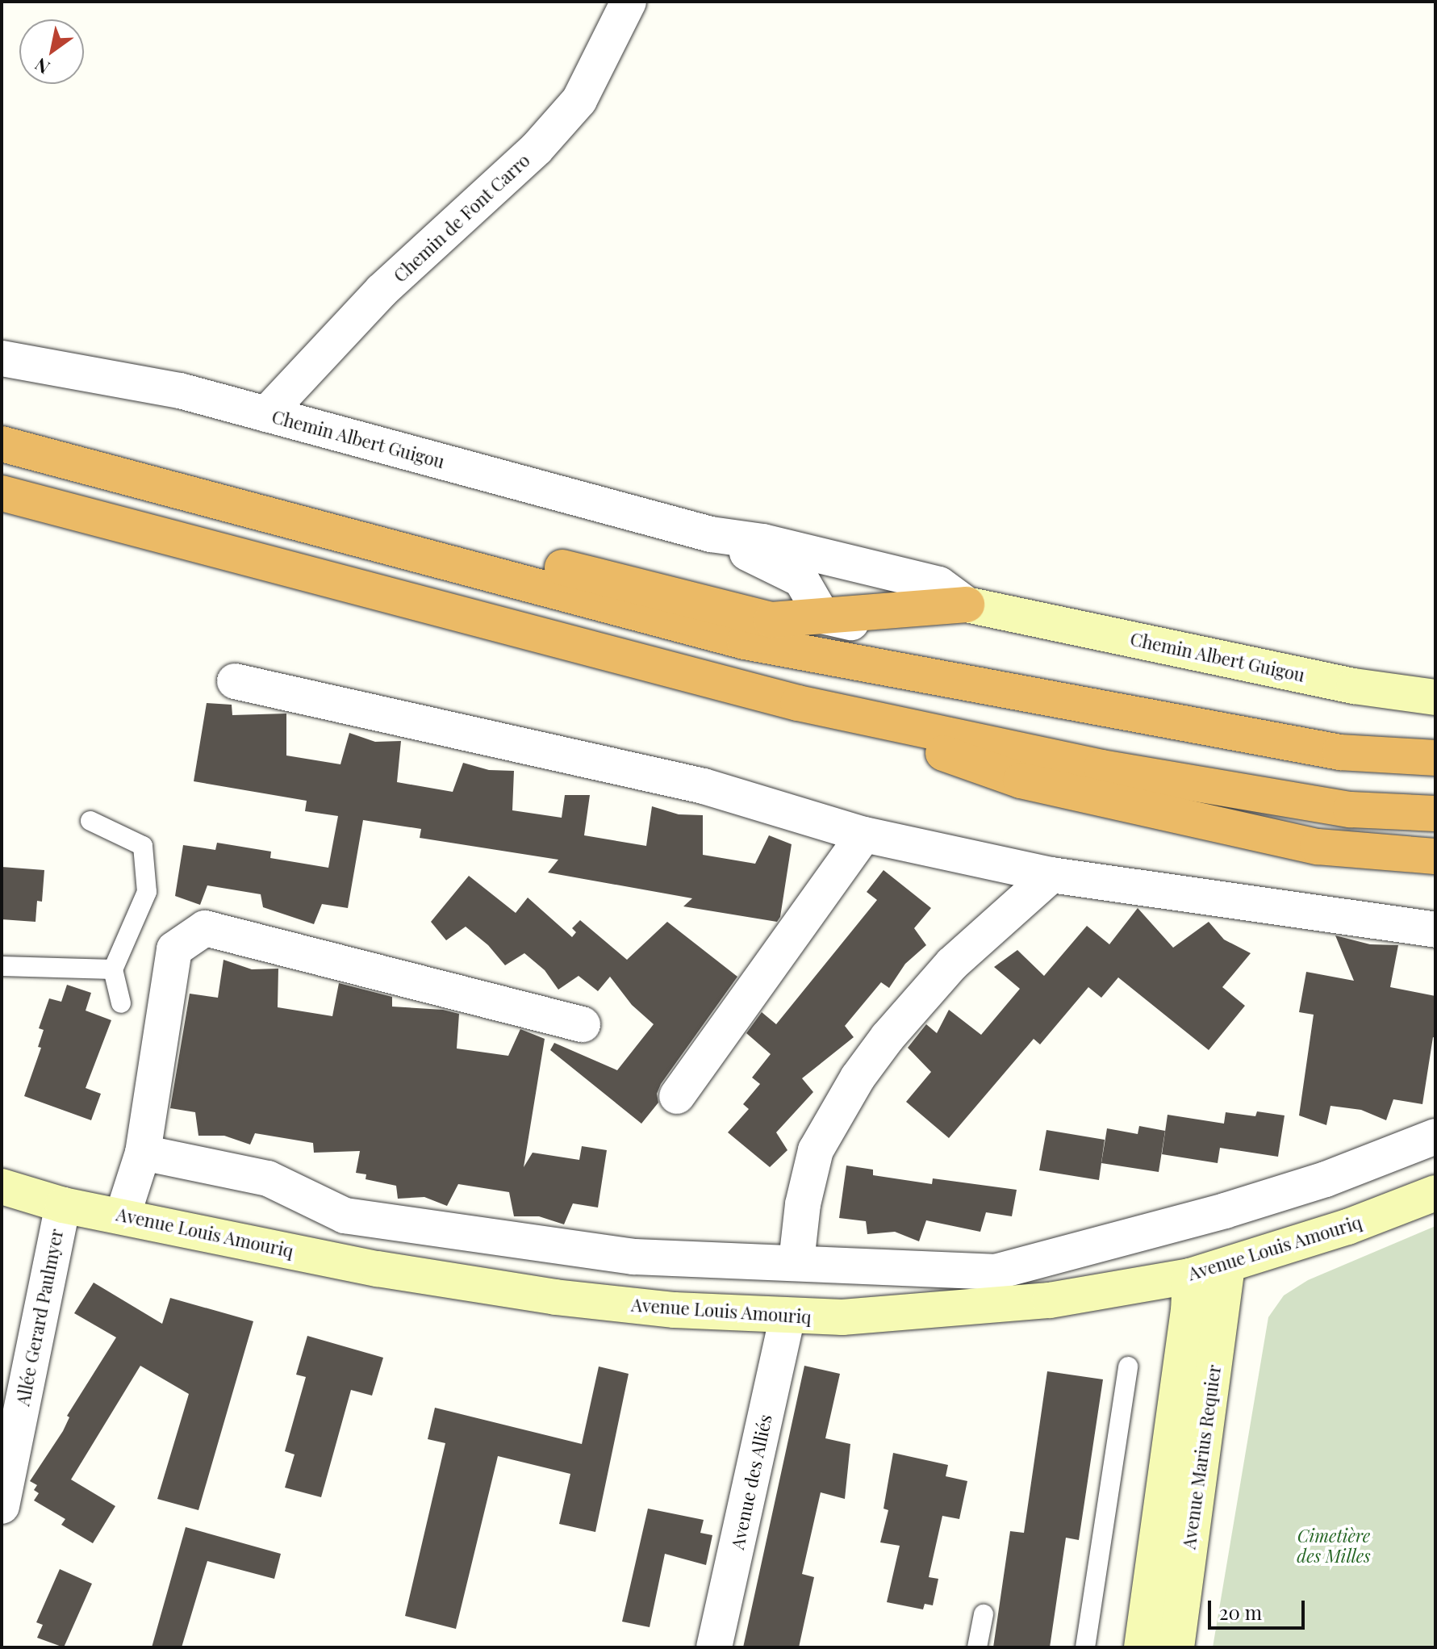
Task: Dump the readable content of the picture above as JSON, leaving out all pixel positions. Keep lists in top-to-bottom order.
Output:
{
  "streets": {
    "street": [
      "Chemin de Font Carro",
      "Chemin Albert Guigou",
      "Avenue Louis Amouriq",
      "Allée Gerard Paulmyer",
      "Avenue Marius Requier",
      "Avenue des Alliés"
    ]
  },
  "crossings": [
    ["Chemin de Font Carro", "Chemin Albert Guigou"],
    ["Avenue Louis Amouriq", "Allée Gerard Paulmyer"],
    ["Avenue Louis Amouriq", "Avenue Marius Requier"],
    ["Avenue Louis Amouriq", "Avenue des Alliés"]
  ],
  "parks": ["Cimetière des Milles"],
  "scale_bar": "20 m",
  "north": "bottom left"
}
